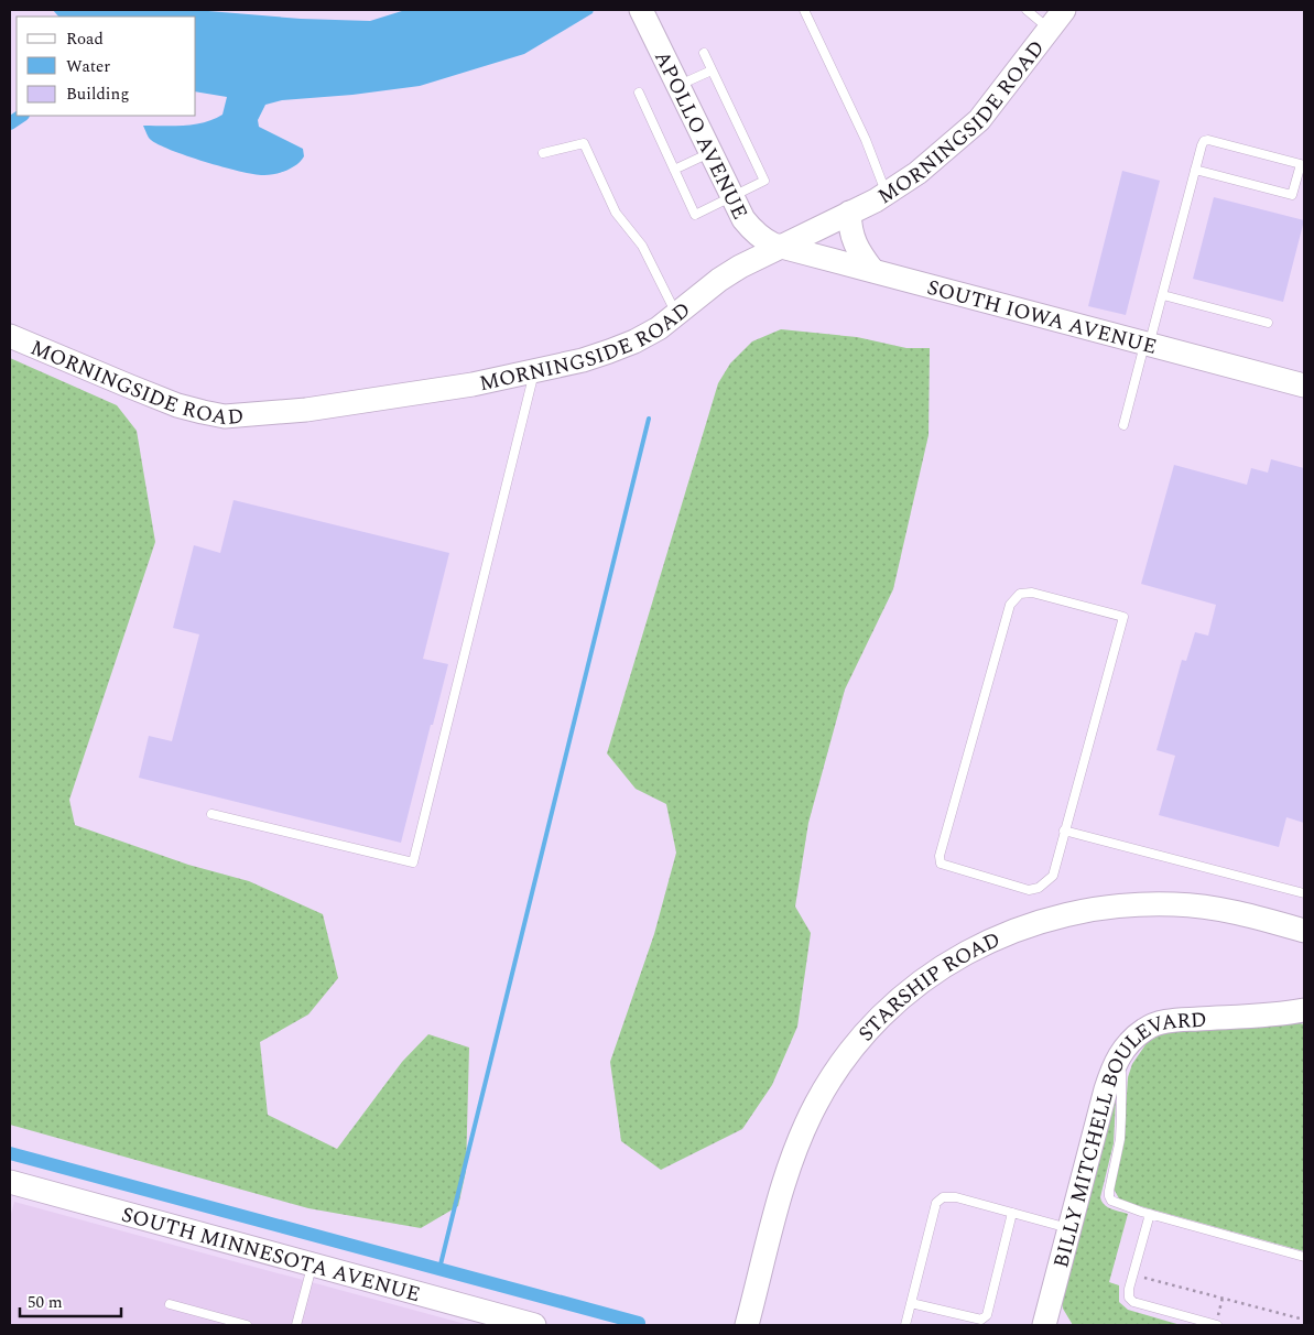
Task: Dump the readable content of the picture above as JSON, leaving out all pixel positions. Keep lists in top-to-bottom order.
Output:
{
  "streets": {
    "street": [
      "MORNINGSIDE ROAD",
      "APOLLO AVENUE",
      "SOUTH IOWA AVENUE",
      "STARSHIP ROAD",
      "BILLY MITCHELL BOULEVARD",
      "SOUTH MINNESOTA AVENUE"
    ]
  },
  "crossings": [
    ["MORNINGSIDE ROAD", "APOLLO AVENUE"],
    ["MORNINGSIDE ROAD", "SOUTH IOWA AVENUE"],
    ["APOLLO AVENUE", "SOUTH IOWA AVENUE"]
  ],
  "legend": ["Road", "Water", "Building"],
  "scale_bar": "50 m"
}
